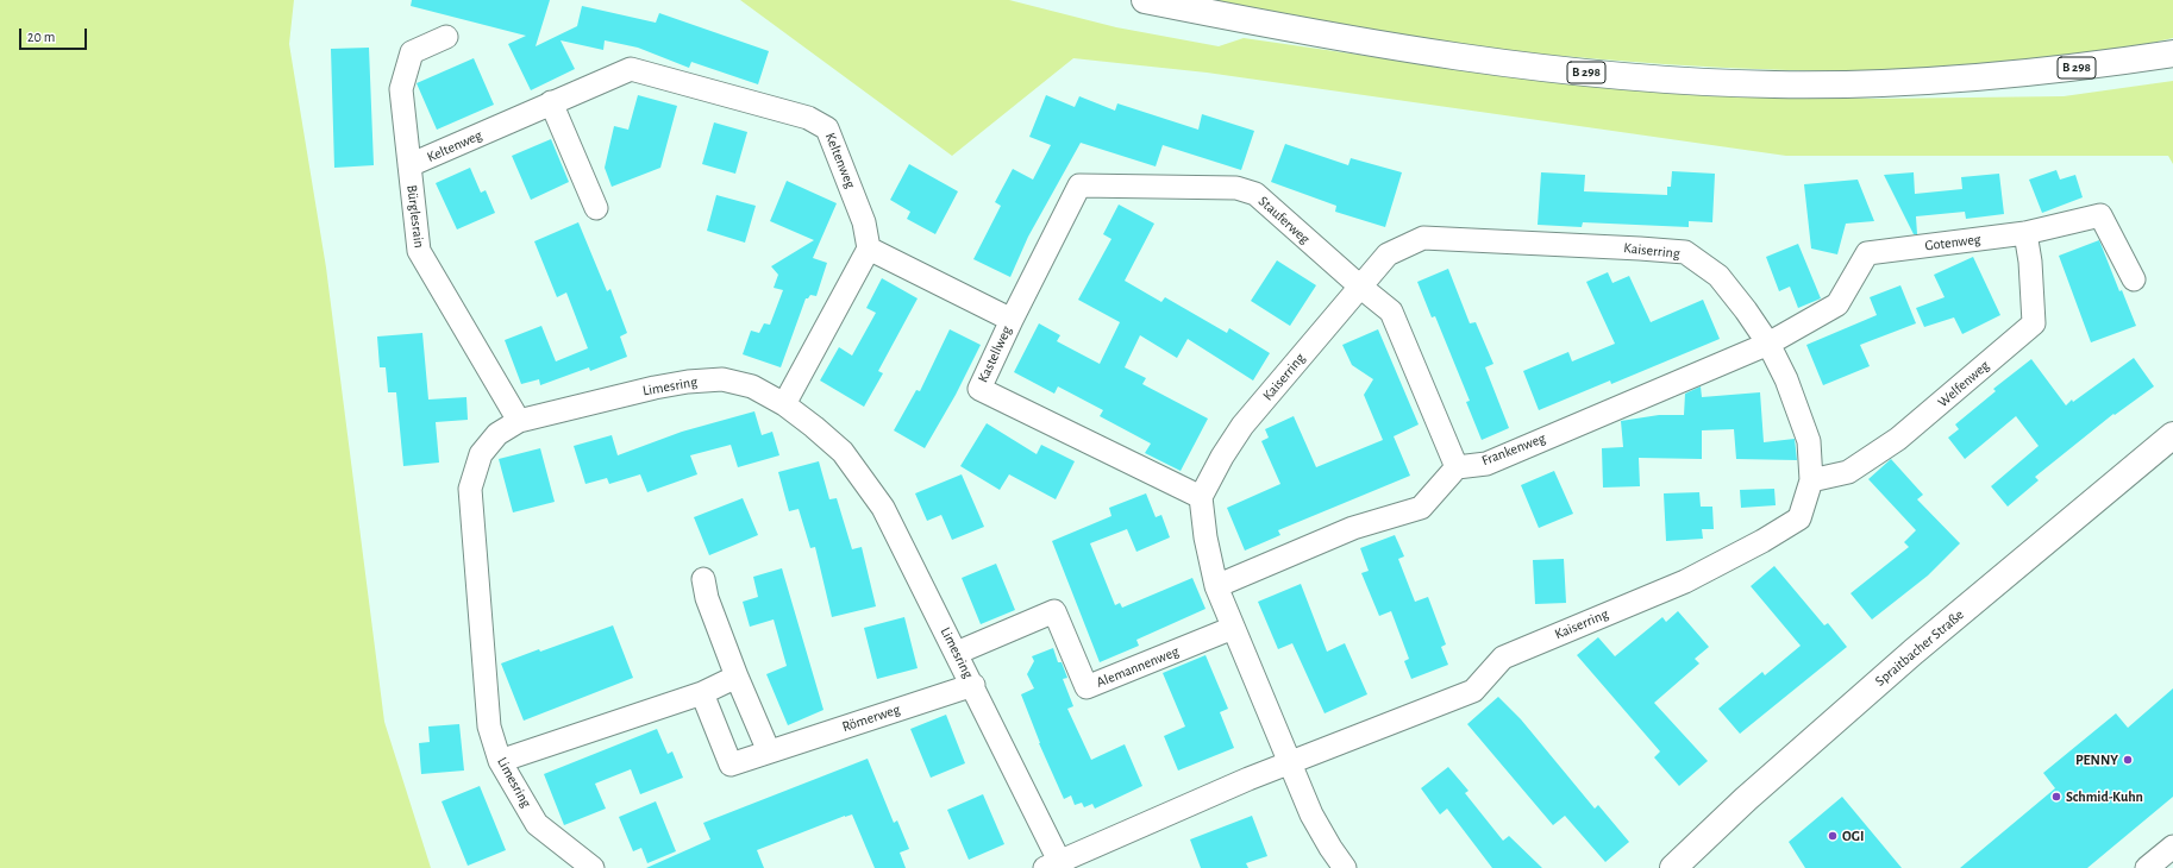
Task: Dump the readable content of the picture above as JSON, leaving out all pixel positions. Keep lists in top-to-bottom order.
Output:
{
  "streets": {
    "main road": ["B 298", "Spraitbacher Straße"],
    "street": [
      "Keltenweg",
      "Bürglesrain",
      "Stauferweg",
      "Gotenweg",
      "Kaiserring",
      "Kastellweg",
      "Welfenweg",
      "Limesring",
      "Frankenweg",
      "Alemannenweg",
      "Römerweg"
    ]
  },
  "crossings": [
    ["Keltenweg", "Bürglesrain"],
    ["Keltenweg", "Kastellweg"],
    ["Bürglesrain", "Limesring"],
    ["Stauferweg", "Kaiserring"],
    ["Stauferweg", "Kastellweg"],
    ["Stauferweg", "Frankenweg"],
    ["Gotenweg", "Kaiserring"],
    ["Gotenweg", "Welfenweg"],
    ["Gotenweg", "Frankenweg"],
    ["Kaiserring", "Kastellweg"],
    ["Kaiserring", "Welfenweg"],
    ["Kaiserring", "Limesring"],
    ["Kaiserring", "Frankenweg"],
    ["Limesring", "Alemannenweg"],
    ["Limesring", "Römerweg"]
  ],
  "places": ["PENNY", "Schmid-Kuhn", "OGI"],
  "scale_bar": "20 m"
}
